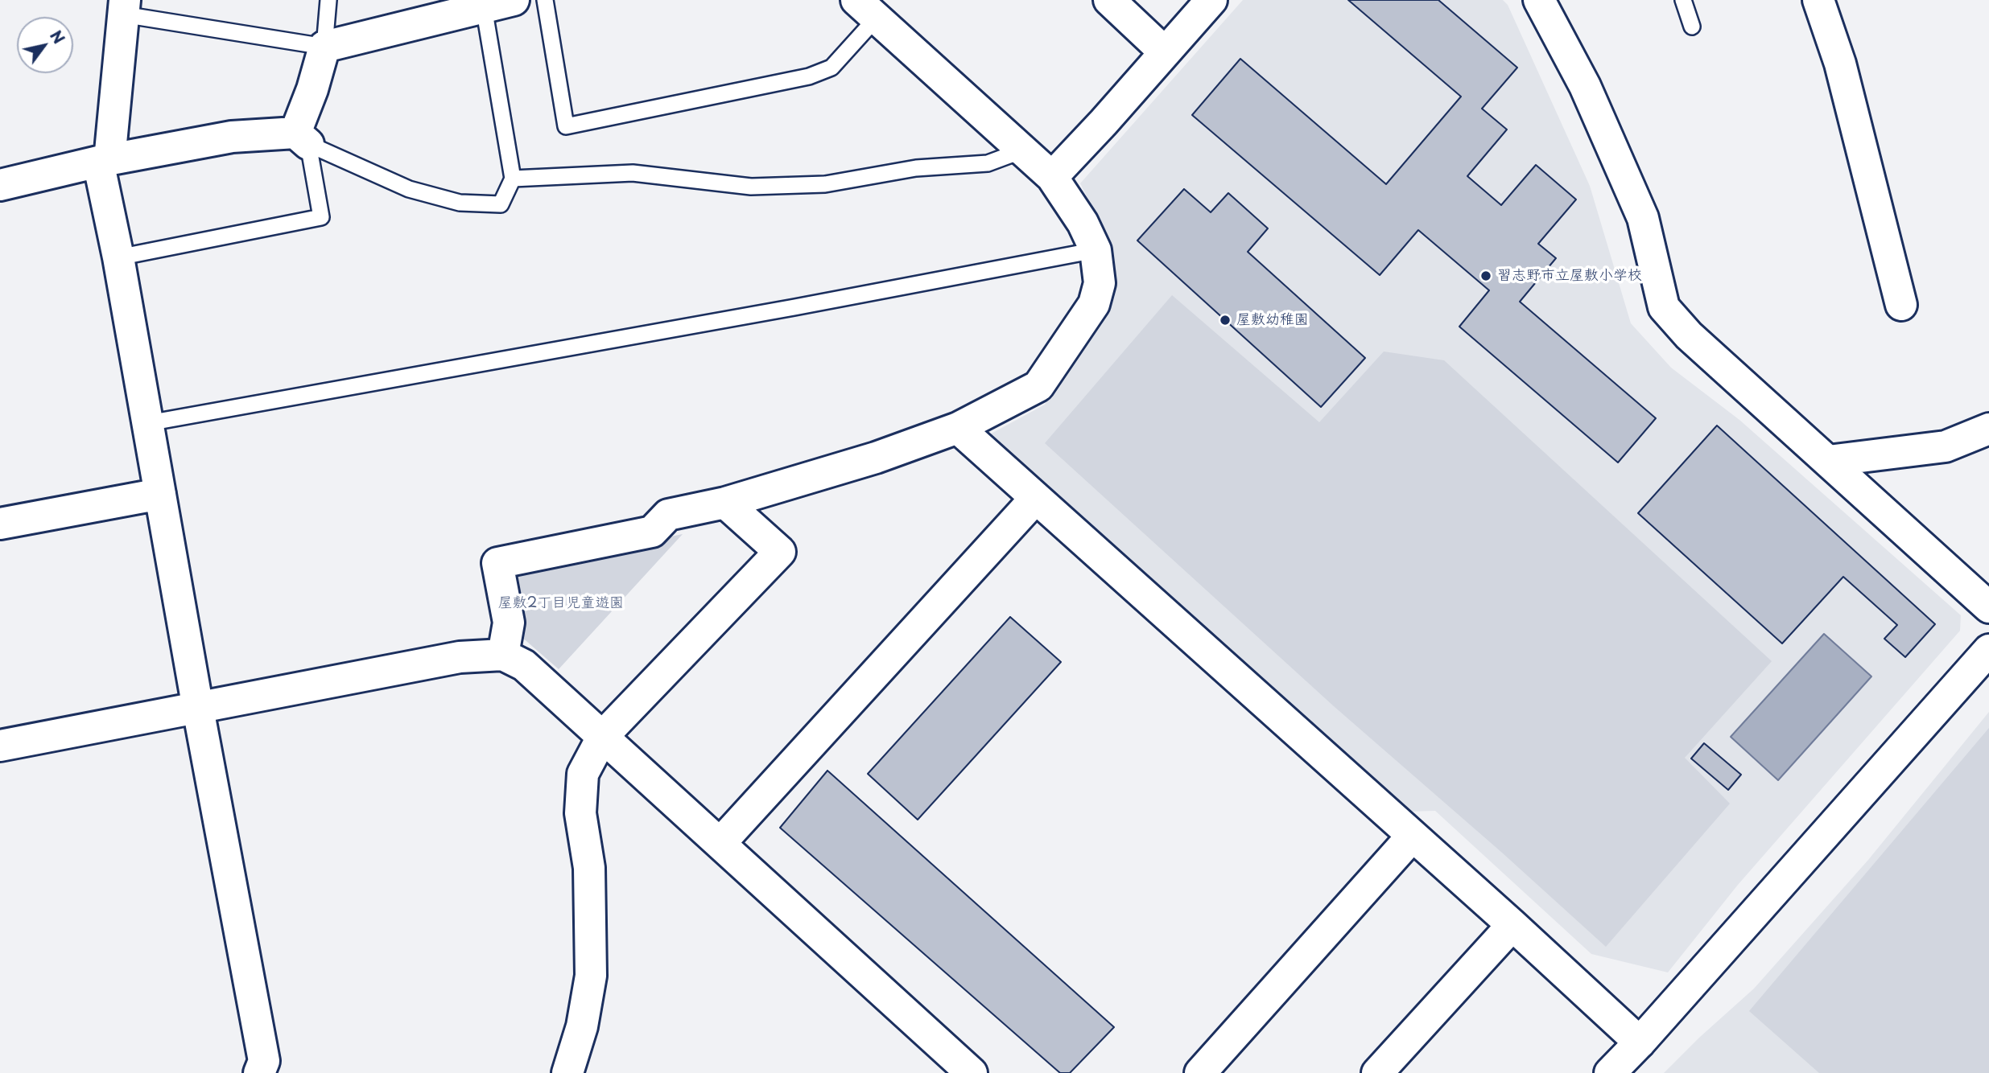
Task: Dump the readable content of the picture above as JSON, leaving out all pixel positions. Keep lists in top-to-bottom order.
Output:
{
  "parks": ["屋敷2丁目児童遊園"],
  "places": ["習志野市立屋敷小学校", "屋敷幼稚園"],
  "north": "top right"
}
